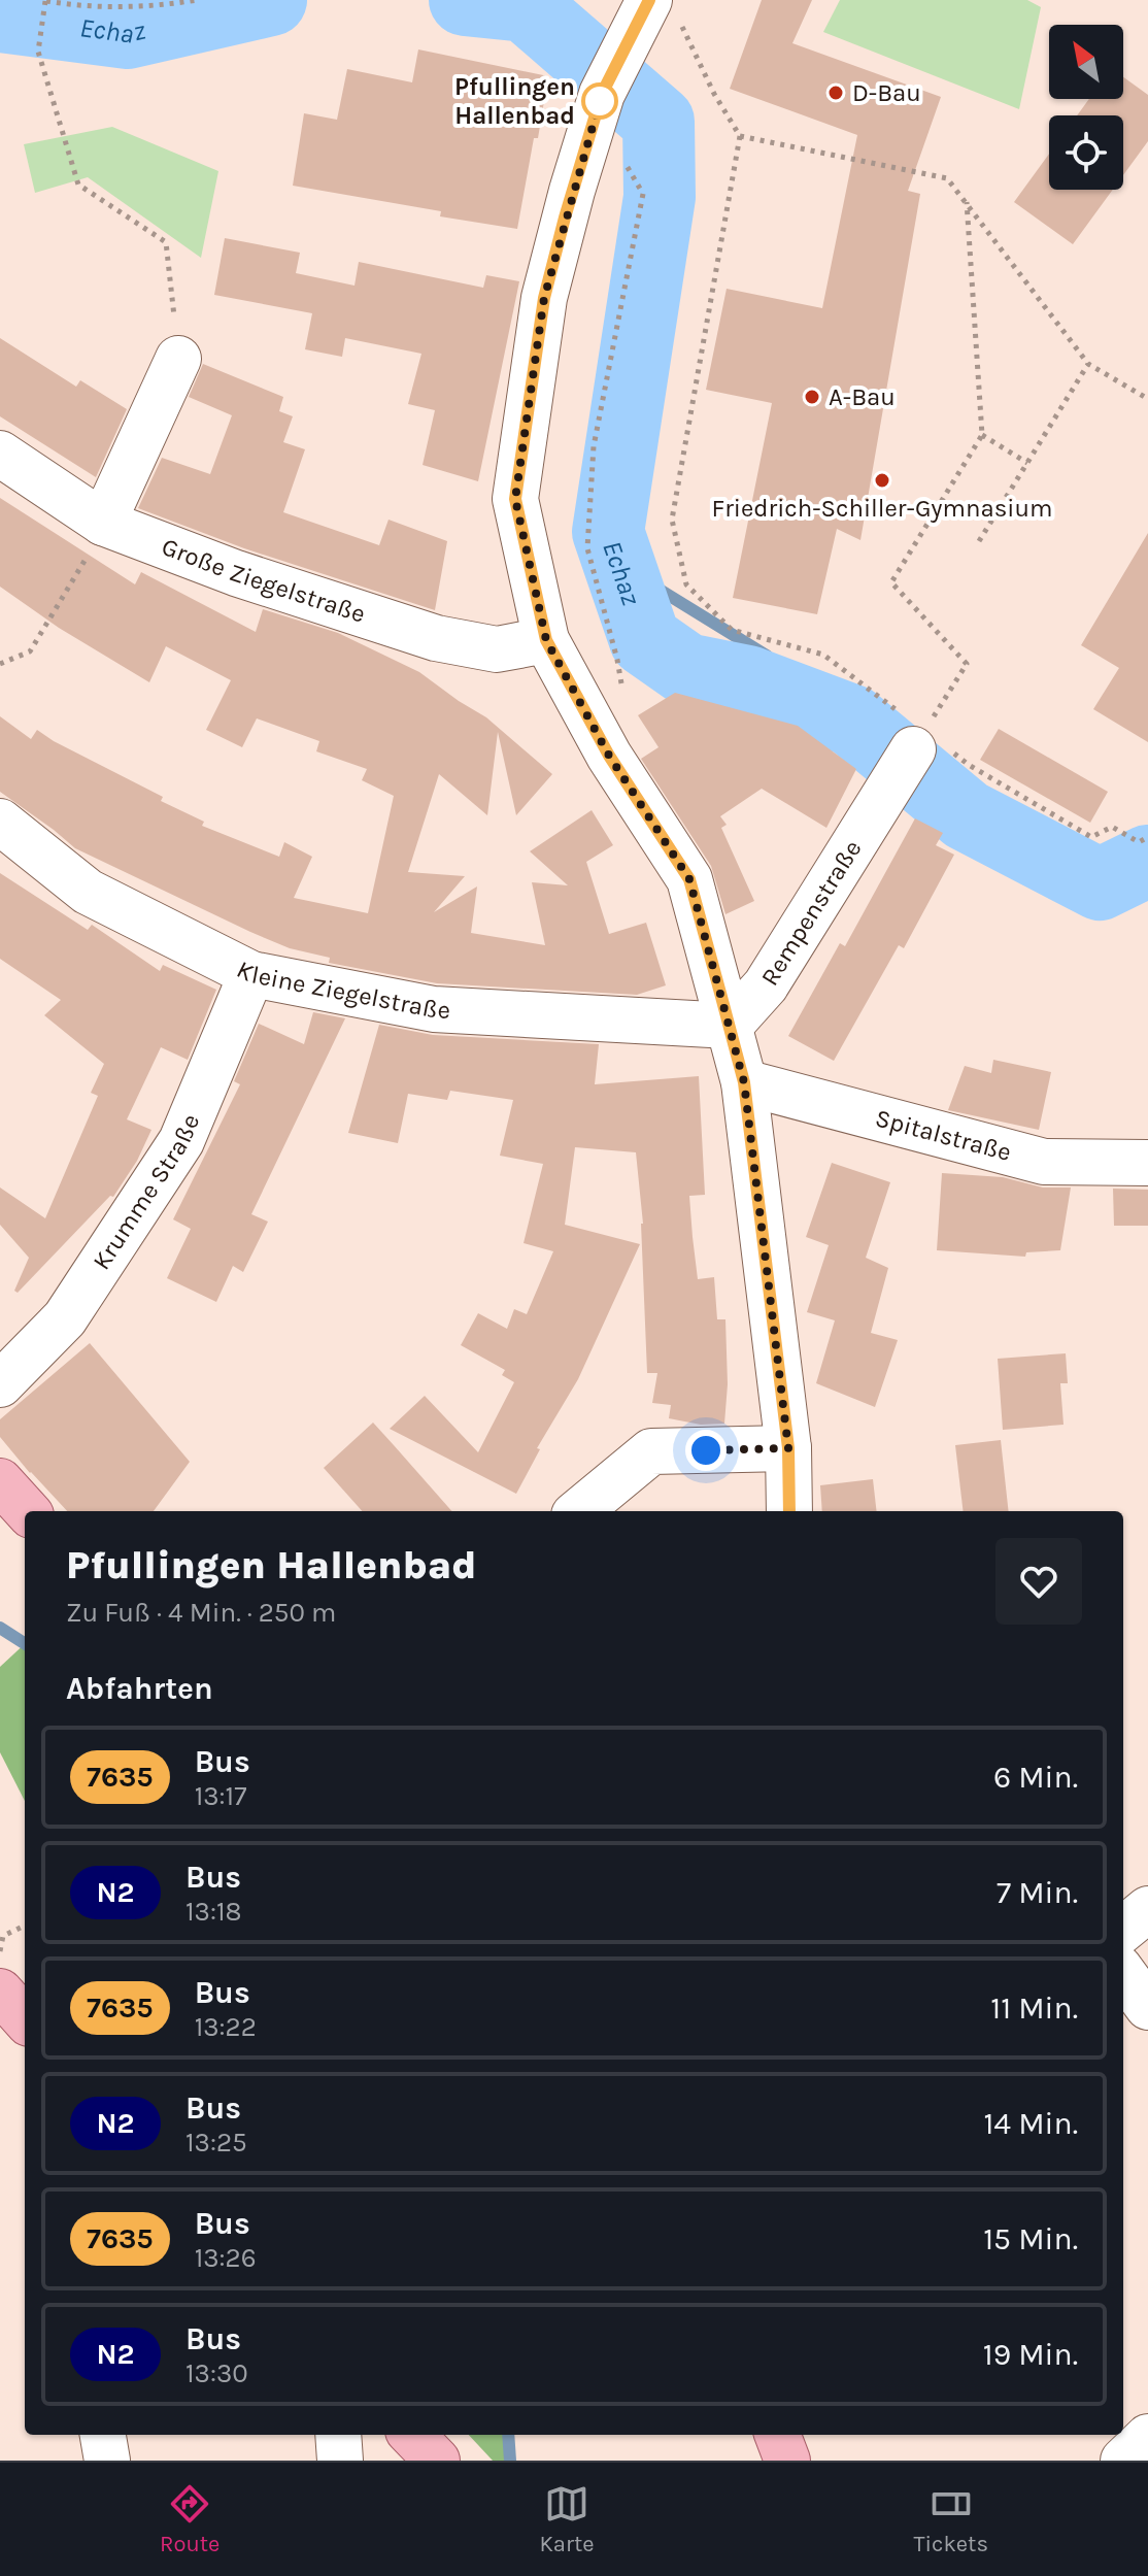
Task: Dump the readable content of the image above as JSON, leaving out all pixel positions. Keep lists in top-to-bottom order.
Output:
{
  "streets": {
    "street": [
      "Große Ziegelstraße",
      "Rempenstraße",
      "Kleine Ziegelstraße",
      "Spitalstraße",
      "Krumme Straße"
    ]
  },
  "crossings": [
    ["Rempenstraße", "Kleine Ziegelstraße"],
    ["Kleine Ziegelstraße", "Krumme Straße"]
  ],
  "water": ["Echaz"],
  "places": [
    "D-Bau",
    "Pfullingen Hallenbad",
    "A-Bau",
    "Friedrich-Schiller-Gymnasium"
  ],
  "lines": ["bus line 7635"],
  "north": "top left",
  "page": {
    "heading": [
      ["Pfullingen Hallenbad", "Zu Fuß · 4 Min. · 250 m"],
      "Abfahrten"
    ],
    "list": [
      {
        "mark": "7635",
        "name": "Bus",
        "note": "13:17",
        "value": "6 Min."
      },
      {
        "mark": "N2",
        "name": "Bus",
        "note": "13:18",
        "value": "7 Min."
      },
      {
        "mark": "7635",
        "name": "Bus",
        "note": "13:22",
        "value": "11 Min."
      },
      {
        "mark": "N2",
        "name": "Bus",
        "note": "13:25",
        "value": "14 Min."
      },
      {
        "mark": "7635",
        "name": "Bus",
        "note": "13:26",
        "value": "15 Min."
      },
      {
        "mark": "N2",
        "name": "Bus",
        "note": "13:30",
        "value": "19 Min."
      }
    ],
    "tabs": ["Route", "Karte", "Tickets"]
  }
}
